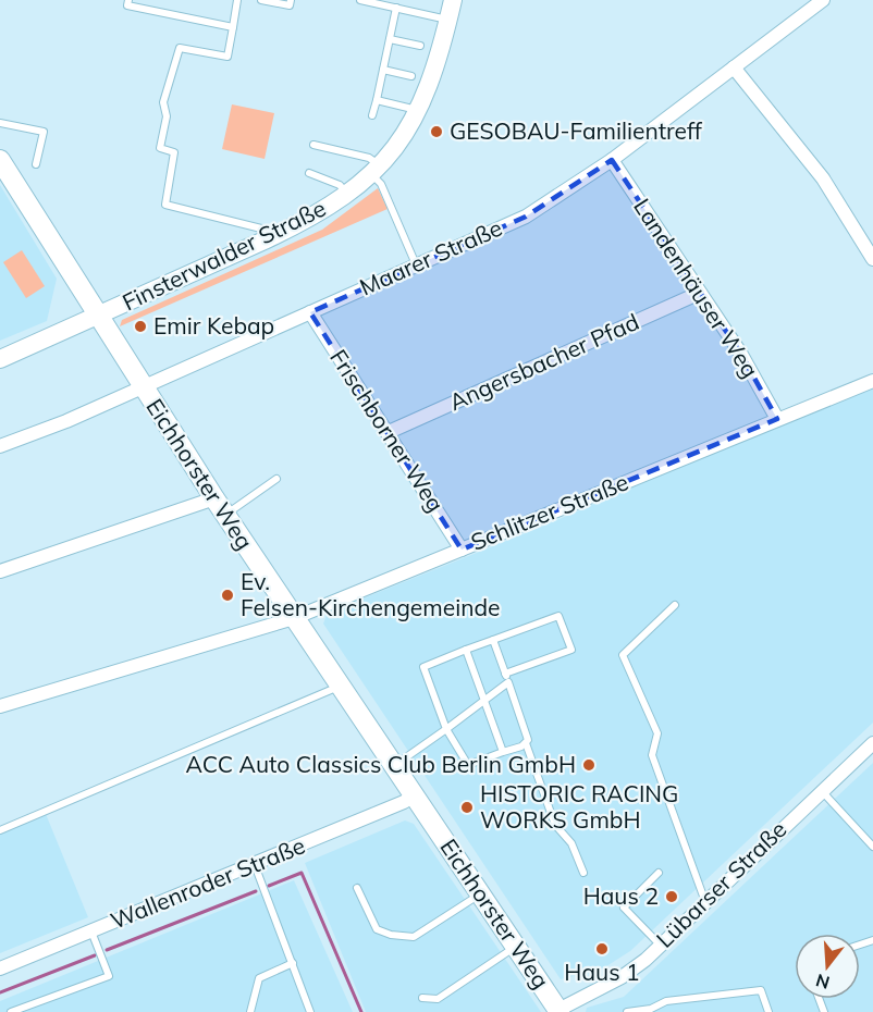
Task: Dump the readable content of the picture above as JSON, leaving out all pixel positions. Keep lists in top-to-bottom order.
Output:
{
  "streets": {
    "main road": ["Eichhorster Weg"],
    "street": [
      "Finsterwalder Straße",
      "Maarer Straße",
      "Landenhäuser Weg",
      "Angersbacher Pfad",
      "Frischborner Weg",
      "Schlitzer Straße",
      "Wallenroder Straße",
      "Lübarser Straße"
    ]
  },
  "crossings": [
    ["Finsterwalder Straße", "Eichhorster Weg"],
    ["Maarer Straße", "Landenhäuser Weg"],
    ["Maarer Straße", "Frischborner Weg"],
    ["Maarer Straße", "Eichhorster Weg"],
    ["Landenhäuser Weg", "Angersbacher Pfad"],
    ["Landenhäuser Weg", "Schlitzer Straße"],
    ["Angersbacher Pfad", "Frischborner Weg"],
    ["Frischborner Weg", "Schlitzer Straße"],
    ["Eichhorster Weg", "Schlitzer Straße"],
    ["Eichhorster Weg", "Wallenroder Straße"],
    ["Eichhorster Weg", "Lübarser Straße"]
  ],
  "places": [
    "GESOBAU-Familientreff",
    "Emir Kebap",
    "Ev. Felsen-Kirchengemeinde",
    "ACC Auto Classics Club Berlin GmbH",
    "HISTORIC RACING WORKS GmbH",
    "Haus 2",
    "Haus 1"
  ],
  "north": "bottom"
}
